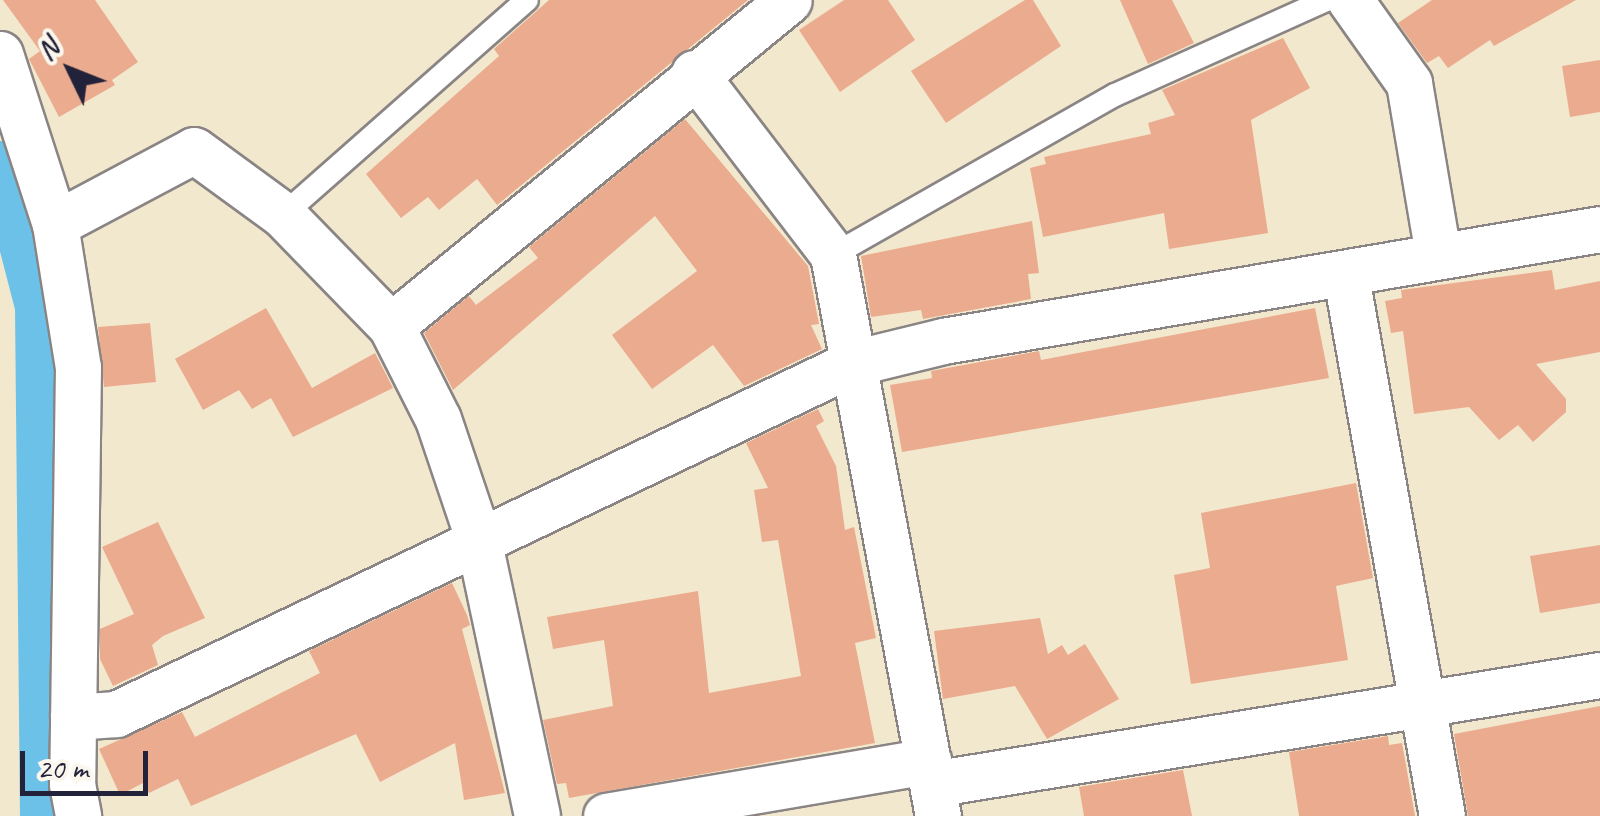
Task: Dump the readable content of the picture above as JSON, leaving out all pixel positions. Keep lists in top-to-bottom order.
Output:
{
  "scale_bar": "20 m",
  "north": "top left"
}
